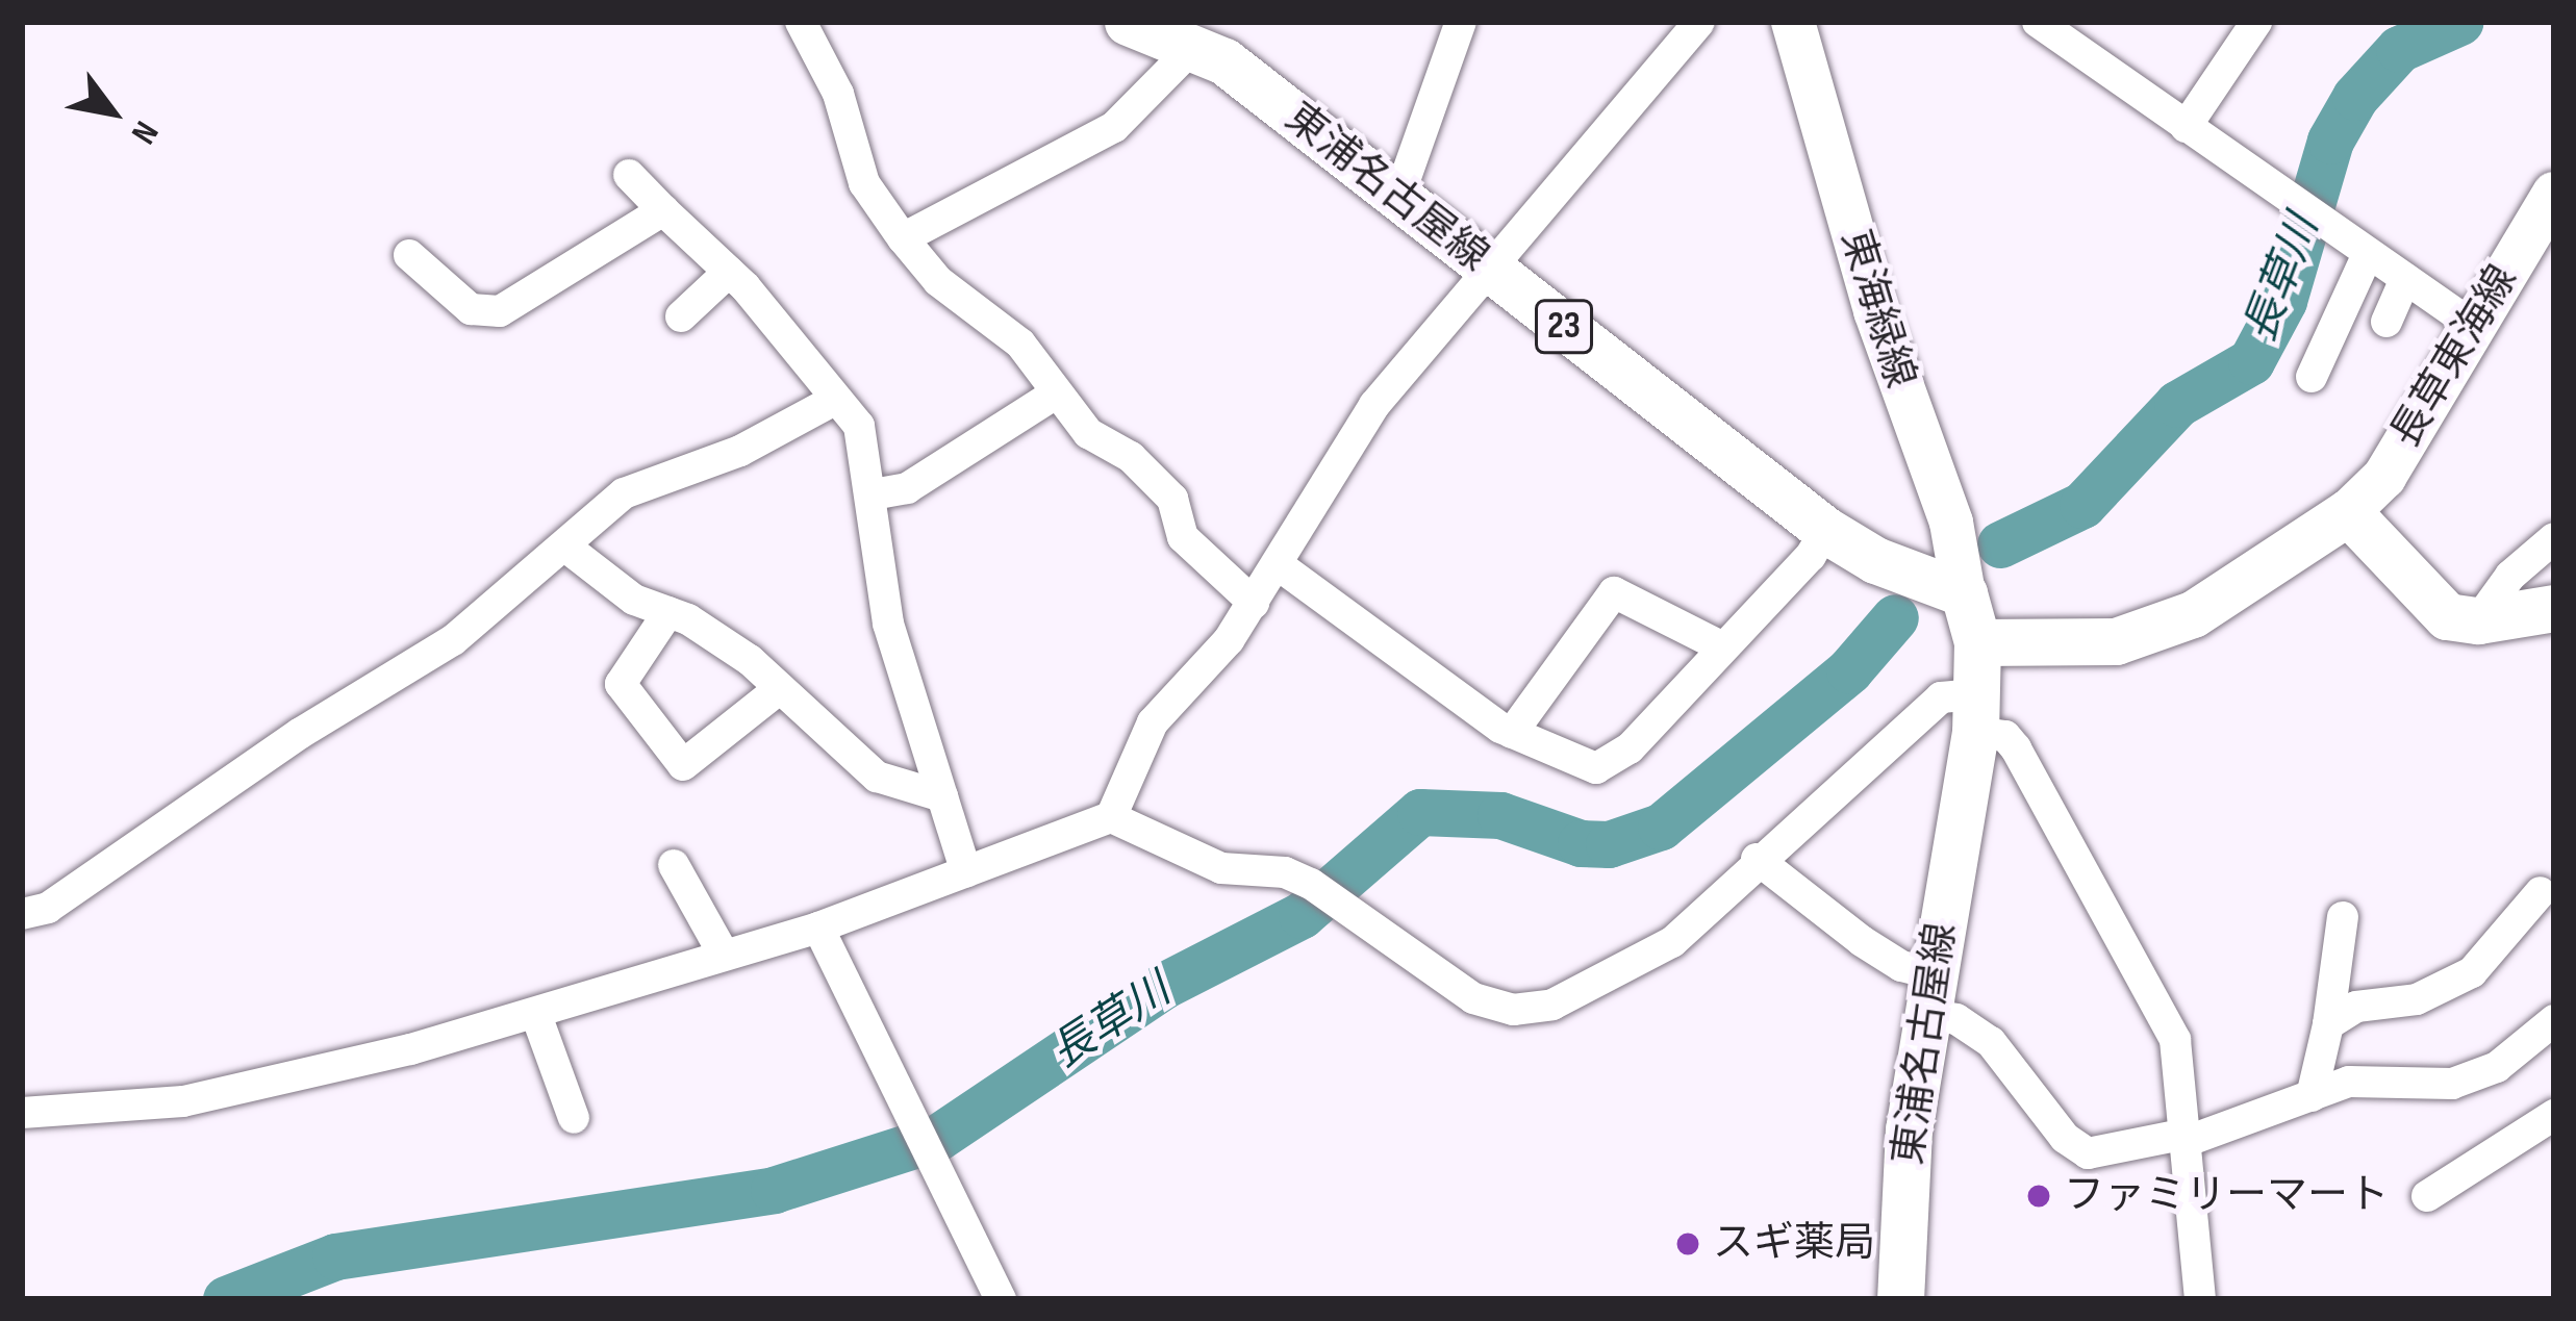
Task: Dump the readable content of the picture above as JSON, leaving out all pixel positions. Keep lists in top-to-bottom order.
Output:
{
  "streets": {
    "main road": [
      "東浦名古屋線",
      "東海緑線",
      "23",
      "長草東海線"
    ]
  },
  "crossings": [
    ["東浦名古屋線", "東海緑線"]
  ],
  "water": ["長草川"],
  "places": ["ファミリーマート", "スギ薬局"],
  "north": "bottom right"
}
